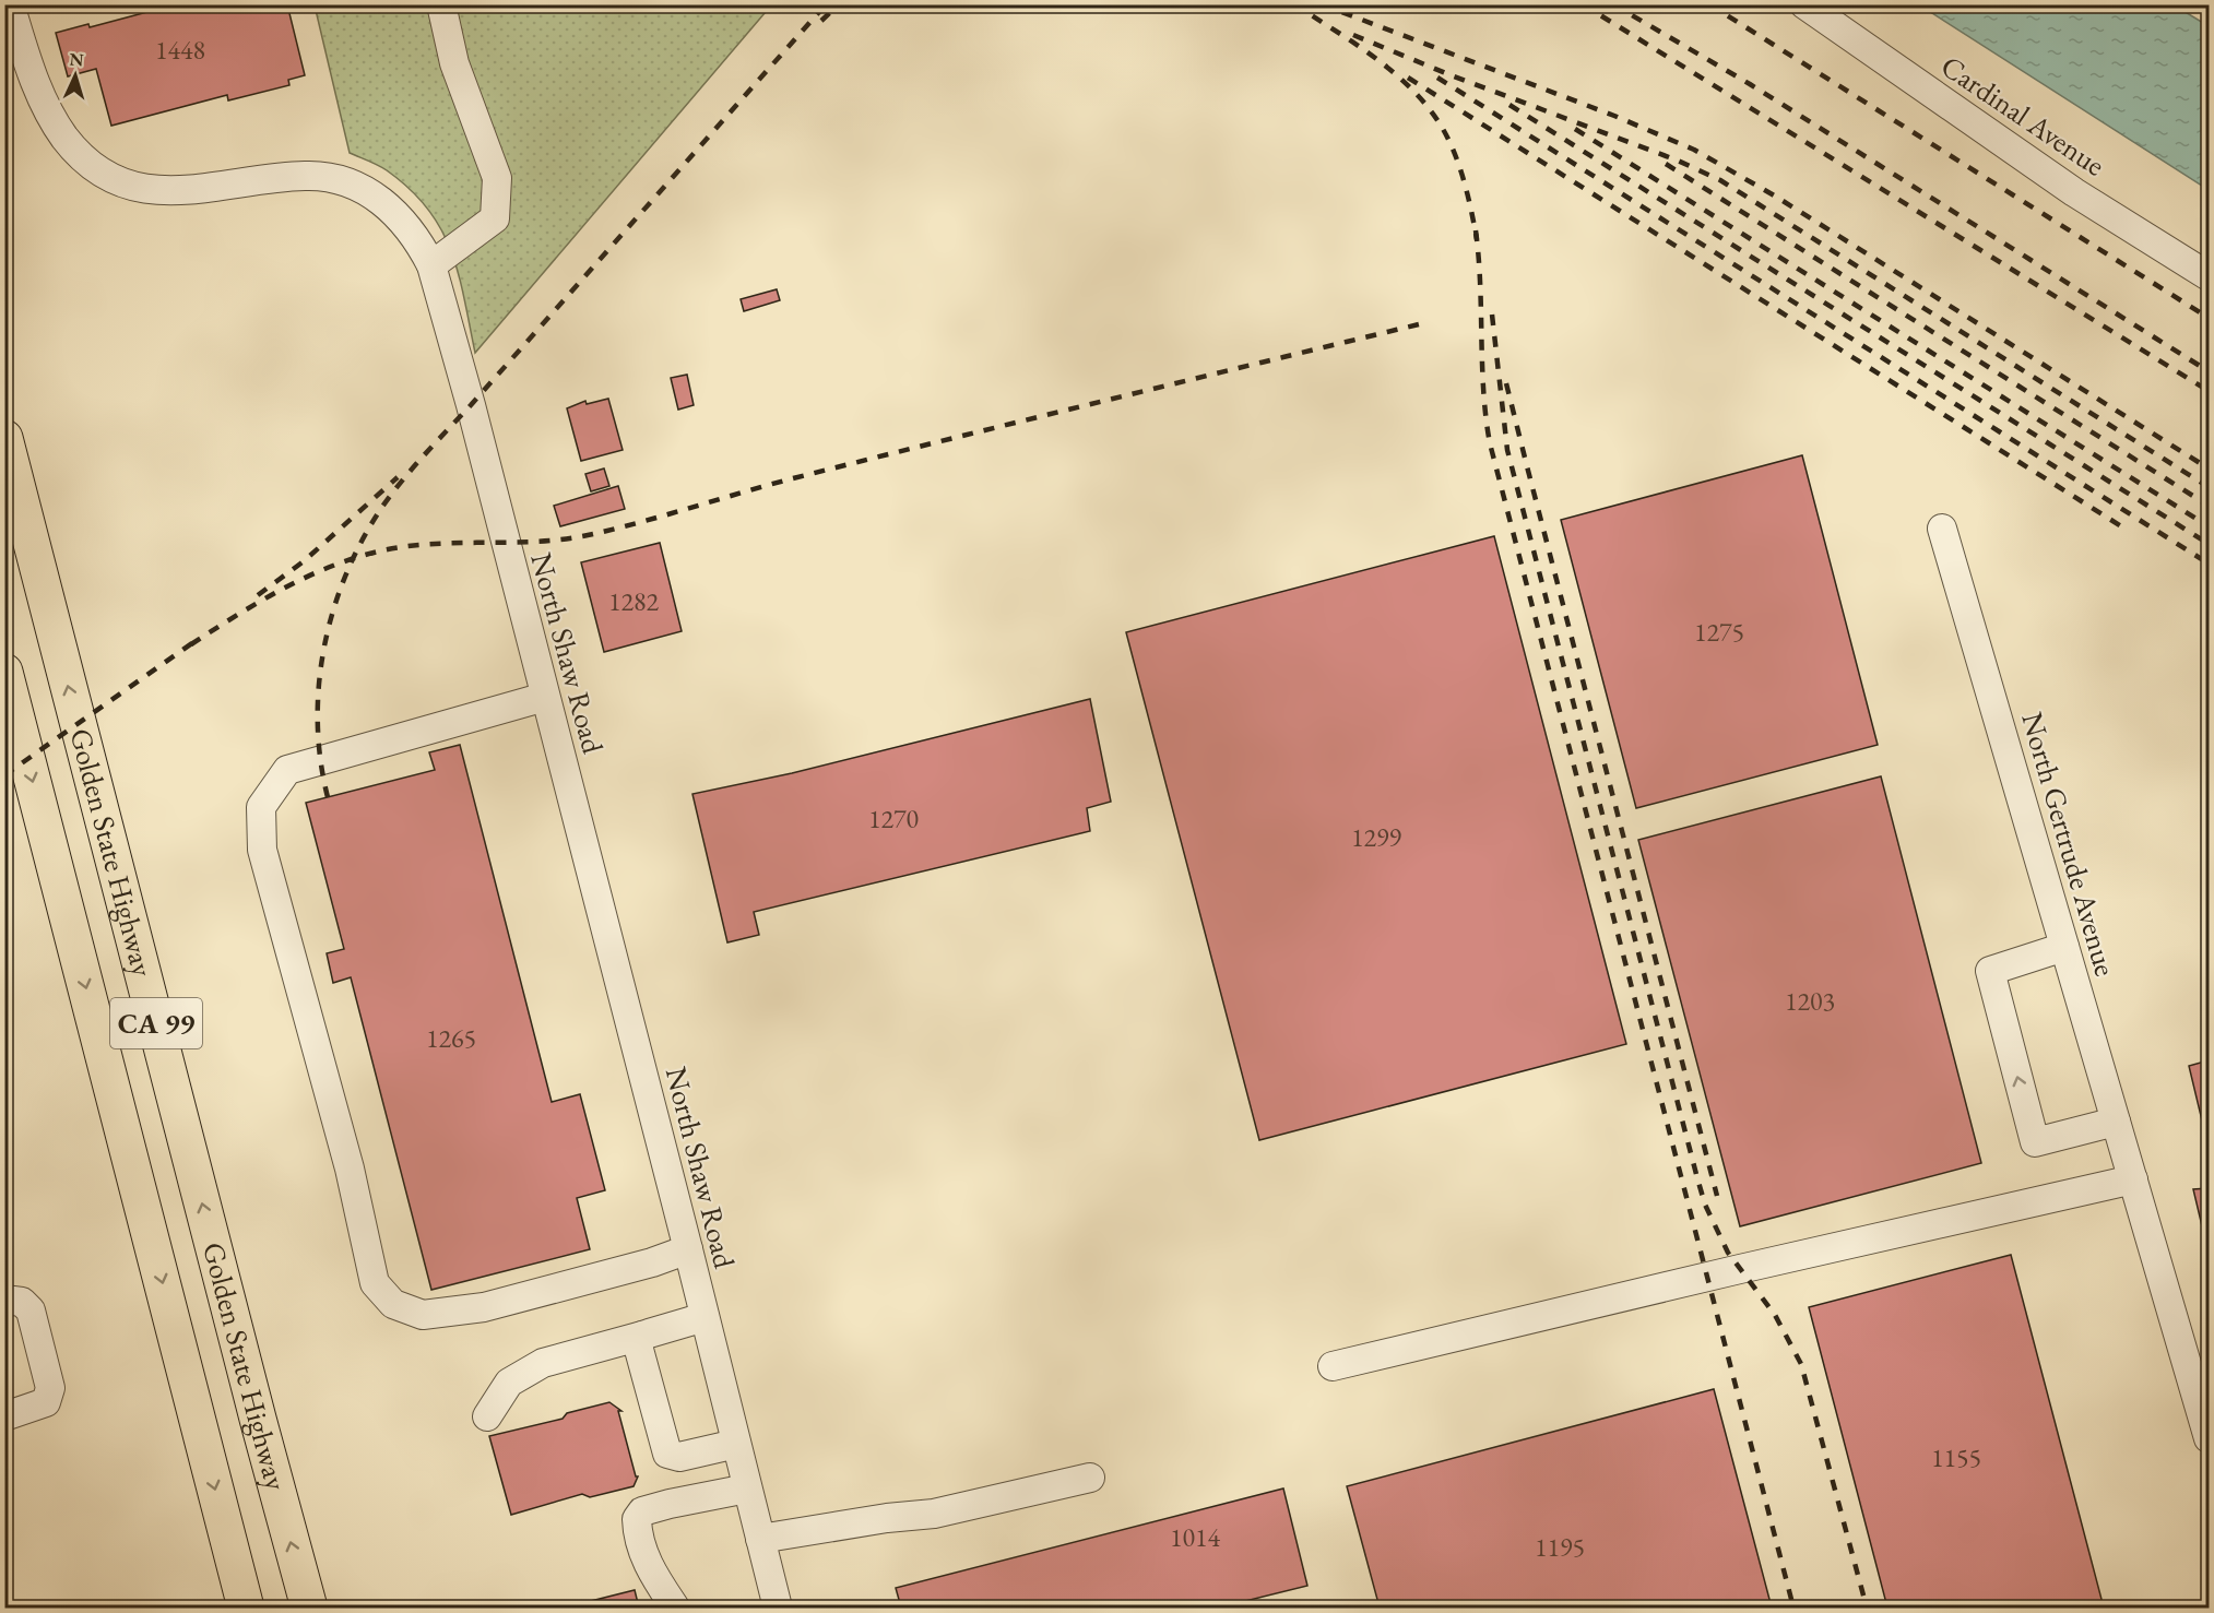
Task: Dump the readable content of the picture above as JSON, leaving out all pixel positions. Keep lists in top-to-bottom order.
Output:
{
  "streets": {
    "highway": ["Golden State Highway", "CA 99"],
    "street": ["Cardinal Avenue", "North Shaw Road", "North Gertrude Avenue"]
  },
  "house_numbers": [
    "1448",
    "1282",
    "1275",
    "1270",
    "1299",
    "1203",
    "1265",
    "1155",
    "1014",
    "1195"
  ],
  "north": "top"
}
